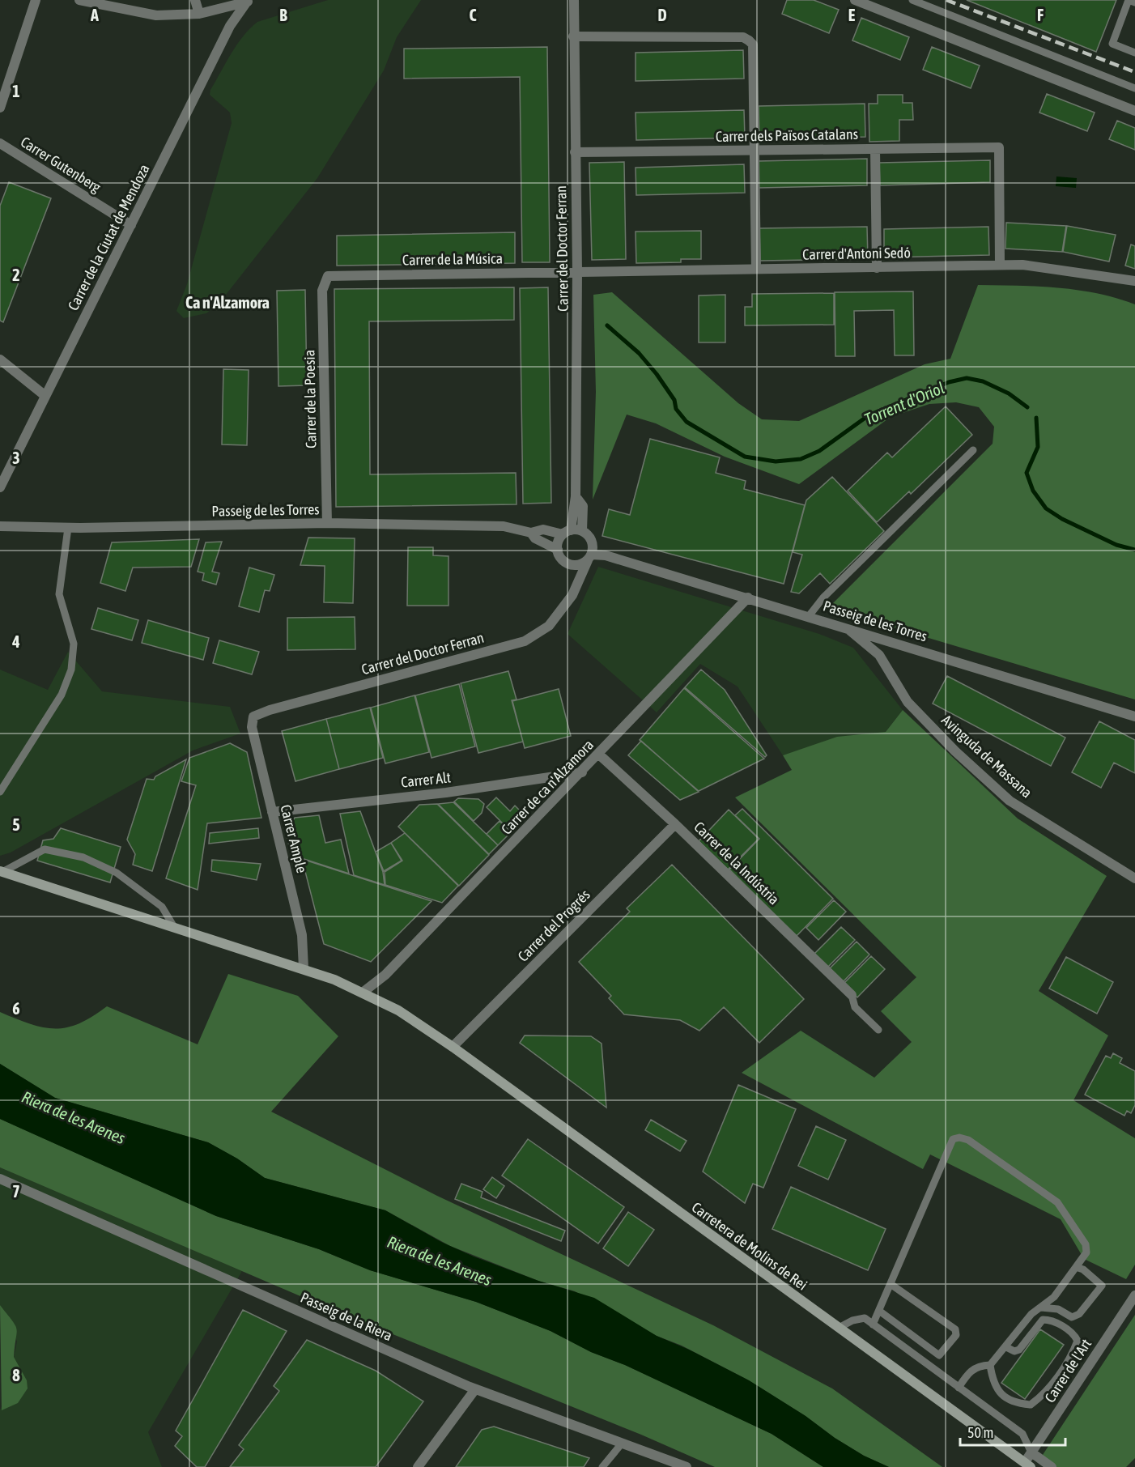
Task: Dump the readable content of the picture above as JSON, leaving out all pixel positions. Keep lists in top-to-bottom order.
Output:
{
  "streets": {
    "main road": ["Carretera de Molins de Rei"],
    "street": [
      "Carrer dels Països Catalans",
      "Carrer Gutenberg",
      "Carrer de la Ciutat de Mendoza",
      "Carrer del Doctor Ferran",
      "Carrer d'Antoni Sedó",
      "Carrer de la Música",
      "Carrer de la Poesia",
      "Passeig de les Torres",
      "Avinguda de Massana",
      "Carrer Alt",
      "Carrer de ca n'Alzamora",
      "Carrer Ample",
      "Carrer de la Indústria",
      "Carrer del Progrés",
      "Passeig de la Riera",
      "Carrer de l'Art"
    ]
  },
  "crossings": [
    ["Carrer dels Països Catalans", "Carrer del Doctor Ferran"],
    ["Carrer dels Països Catalans", "Carrer d'Antoni Sedó"],
    ["Carrer Gutenberg", "Carrer de la Ciutat de Mendoza"],
    ["Carrer del Doctor Ferran", "Carrer d'Antoni Sedó"],
    ["Carrer del Doctor Ferran", "Carrer de la Música"],
    ["Carrer del Doctor Ferran", "Passeig de les Torres"],
    ["Carrer del Doctor Ferran", "Carrer Ample"],
    ["Carrer d'Antoni Sedó", "Carrer de la Música"],
    ["Carrer de la Música", "Carrer de la Poesia"],
    ["Carrer de la Poesia", "Passeig de les Torres"],
    ["Passeig de les Torres", "Avinguda de Massana"],
    ["Passeig de les Torres", "Carrer de ca n'Alzamora"],
    ["Carrer Alt", "Carrer de ca n'Alzamora"],
    ["Carrer Alt", "Carrer Ample"],
    ["Carrer de ca n'Alzamora", "Carrer de la Indústria"],
    ["Carrer de ca n'Alzamora", "Carretera de Molins de Rei"],
    ["Carrer Ample", "Carretera de Molins de Rei"],
    ["Carrer de la Indústria", "Carrer del Progrés"],
    ["Carrer del Progrés", "Carretera de Molins de Rei"],
    ["Carretera de Molins de Rei", "Carrer de l'Art"]
  ],
  "districts": ["Ca n'Alzamora"],
  "water": ["Torrent d'Oriol", "Riera de les Arenes"],
  "scale_bar": "50 m",
  "grid": {
    "columns": [
      "A",
      "B",
      "C",
      "D",
      "E",
      "F"
    ],
    "rows": [
      "1",
      "2",
      "3",
      "4",
      "5",
      "6",
      "7",
      "8"
    ]
  }
}
